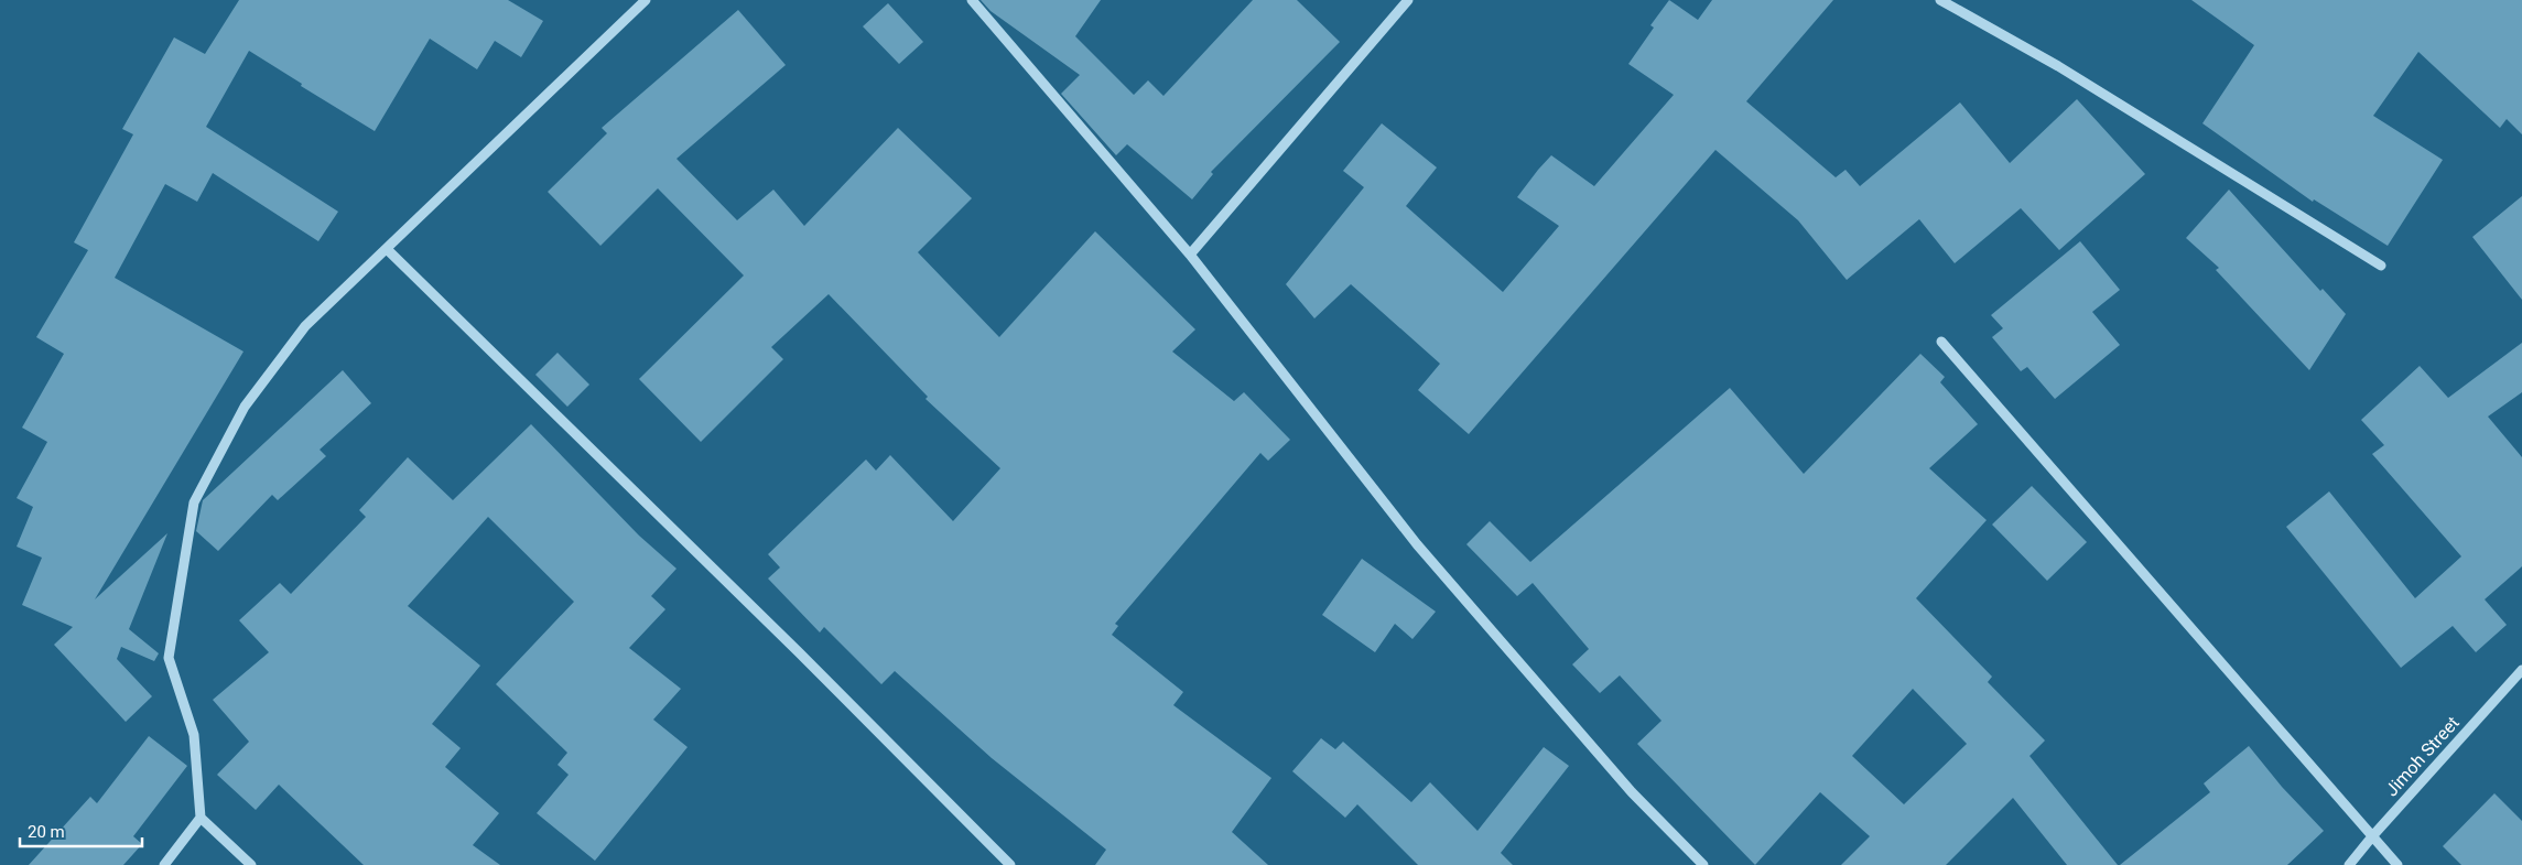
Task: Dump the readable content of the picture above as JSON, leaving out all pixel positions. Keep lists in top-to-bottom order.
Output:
{
  "streets": {
    "street": ["Jimoh Street"]
  },
  "scale_bar": "20 m"
}
